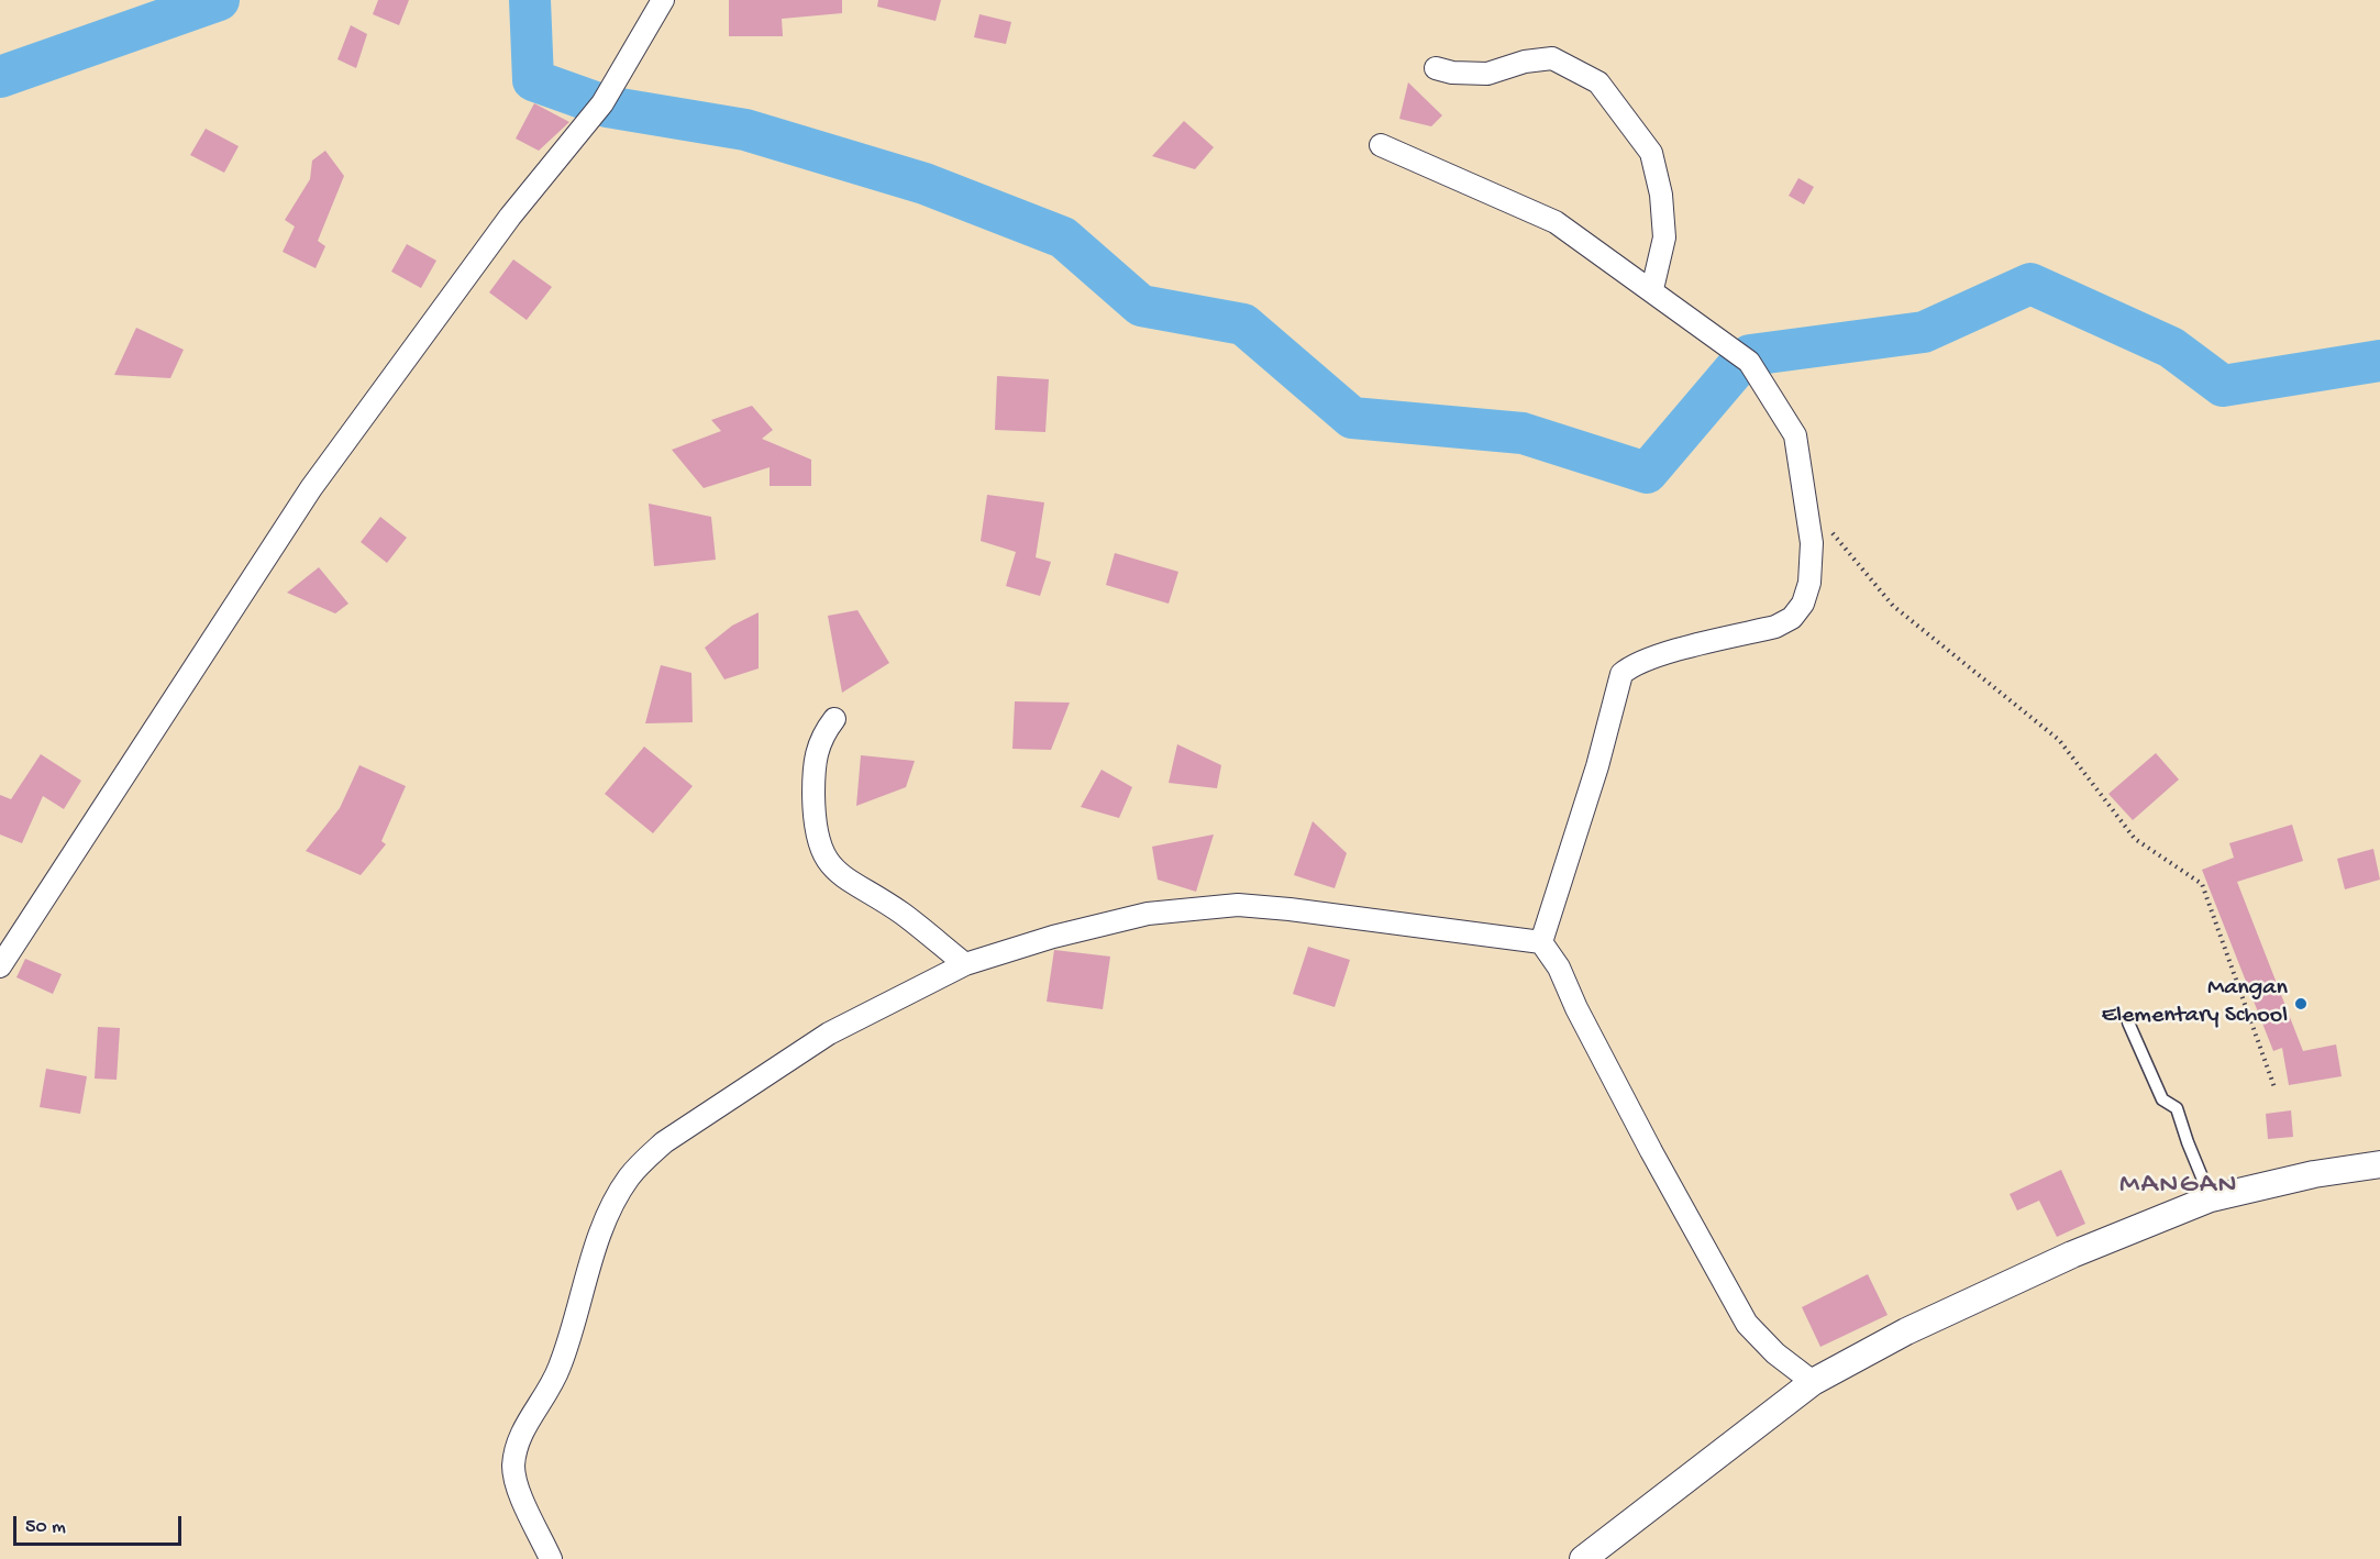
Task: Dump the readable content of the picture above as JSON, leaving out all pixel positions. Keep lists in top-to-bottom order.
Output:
{
  "districts": ["MANGAN"],
  "places": ["Mangan Elementary School"],
  "scale_bar": "50 m"
}
